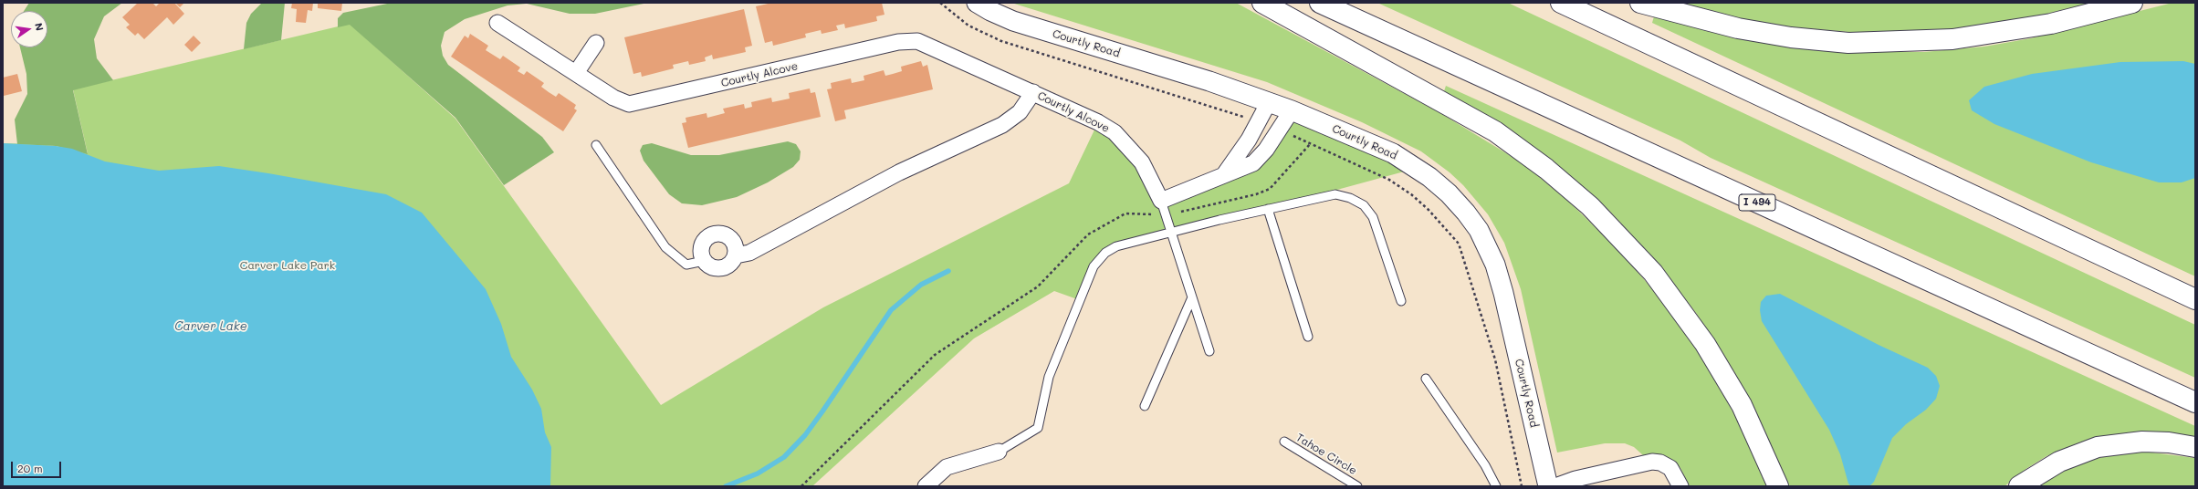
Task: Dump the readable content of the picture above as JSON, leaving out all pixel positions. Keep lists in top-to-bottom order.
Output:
{
  "streets": {
    "highway": ["I 494"],
    "street": ["Courtly Road", "Courtly Alcove"],
    "lane": ["Tahoe Circle"]
  },
  "water": ["Carver Lake"],
  "parks": ["Carver Lake Park"],
  "scale_bar": "20 m",
  "north": "right"
}
